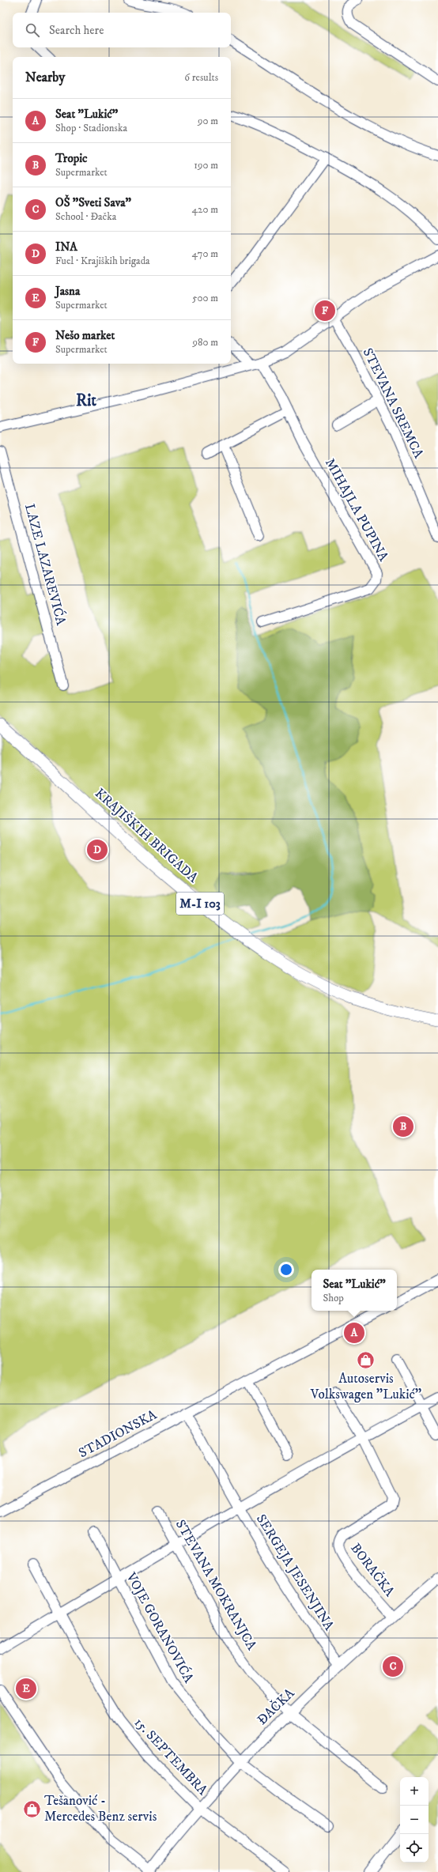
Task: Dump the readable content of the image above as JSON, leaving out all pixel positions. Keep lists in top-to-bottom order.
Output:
{
  "streets": {
    "main road": ["KRAJIŠKIH BRIGADA", "M-I 103"],
    "street": [
      "STEVANA SREMCA",
      "MIHAJLA PUPINA",
      "LAZE LAZAREVIĆA",
      "STADIONSKA",
      "BORAČKA",
      "SERGEJA JESENJINA",
      "STEVANA MOKRANJCA",
      "VOJE GORANOVIĆA",
      "ĐAČKA",
      "15. SEPTEMBRA"
    ]
  },
  "crossings": [
    ["STADIONSKA", "SERGEJA JESENJINA"],
    ["BORAČKA", "ĐAČKA"],
    ["SERGEJA JESENJINA", "ĐAČKA"],
    ["STEVANA MOKRANJCA", "ĐAČKA"],
    ["VOJE GORANOVIĆA", "ĐAČKA"],
    ["ĐAČKA", "15. SEPTEMBRA"]
  ],
  "districts": ["Rit"],
  "places": {
    "shop": ["Autoservis Volkswagen \"Lukić\"", "Tešanović - Mercedes Benz servis"]
  },
  "page": {
    "search": "Search here",
    "heading": ["Nearby", "6 results"],
    "list": [
      {
        "mark": "A",
        "name": "Seat \"Lukić\"",
        "note": "Shop · Stadionska",
        "value": "90 m"
      },
      {
        "mark": "B",
        "name": "Tropic",
        "note": "Supermarket",
        "value": "190 m"
      },
      {
        "mark": "C",
        "name": "OŠ \"Sveti Sava\"",
        "note": "School · Đačka",
        "value": "420 m"
      },
      {
        "mark": "D",
        "name": "INA",
        "note": "Fuel · Krajiških brigada",
        "value": "470 m"
      },
      {
        "mark": "E",
        "name": "Jasna",
        "note": "Supermarket",
        "value": "500 m"
      },
      {
        "mark": "F",
        "name": "Nešo market",
        "note": "Supermarket",
        "value": "980 m"
      }
    ],
    "pins": [
      "F",
      "D",
      "B",
      "A",
      "C",
      "E"
    ],
    "popup": ["Seat \"Lukić\"", "Shop"],
    "map_buttons": ["+", "−"]
  }
}
